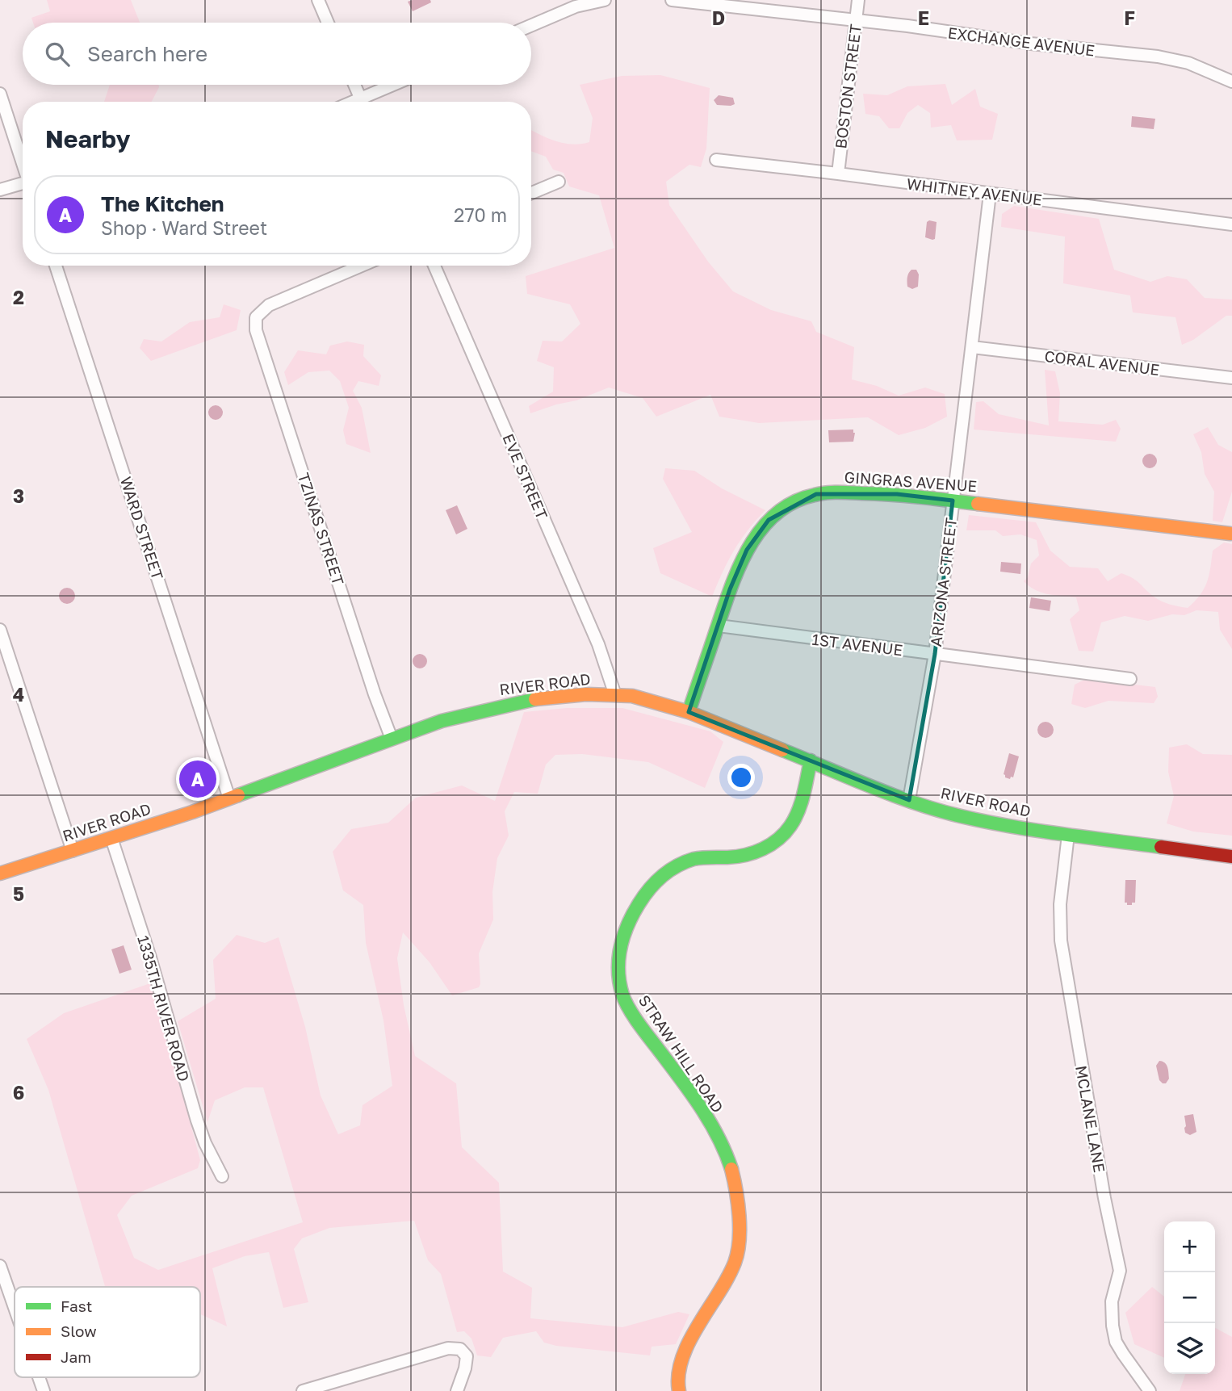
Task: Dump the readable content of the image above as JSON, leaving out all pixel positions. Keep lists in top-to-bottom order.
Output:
{
  "streets": {
    "street": [
      "EXCHANGE AVENUE",
      "BOSTON STREET",
      "WHITNEY AVENUE",
      "CORAL AVENUE",
      "EVE STREET",
      "GINGRAS AVENUE",
      "WARD STREET",
      "TZINAS STREET",
      "ARIZONA STREET",
      "1ST AVENUE",
      "RIVER ROAD",
      "1335TH RIVER ROAD",
      "STRAW HILL ROAD",
      "MCLANE LANE"
    ]
  },
  "crossings": [
    ["EXCHANGE AVENUE", "BOSTON STREET"],
    ["BOSTON STREET", "WHITNEY AVENUE"],
    ["WHITNEY AVENUE", "ARIZONA STREET"],
    ["CORAL AVENUE", "ARIZONA STREET"],
    ["EVE STREET", "RIVER ROAD"],
    ["GINGRAS AVENUE", "ARIZONA STREET"],
    ["GINGRAS AVENUE", "1ST AVENUE"],
    ["GINGRAS AVENUE", "RIVER ROAD"],
    ["WARD STREET", "RIVER ROAD"],
    ["TZINAS STREET", "RIVER ROAD"],
    ["ARIZONA STREET", "1ST AVENUE"],
    ["ARIZONA STREET", "RIVER ROAD"],
    ["RIVER ROAD", "1335TH RIVER ROAD"],
    ["RIVER ROAD", "STRAW HILL ROAD"],
    ["RIVER ROAD", "MCLANE LANE"]
  ],
  "legend": ["Fast", "Slow", "Jam"],
  "page": {
    "search": "Search here",
    "heading": "Nearby",
    "list": [
      {
        "mark": "A",
        "name": "The Kitchen",
        "note": "Shop · Ward Street",
        "value": "270 m"
      }
    ],
    "pins": "A",
    "map_buttons": ["+", "−"]
  },
  "grid": {
    "columns": ["D", "E", "F"],
    "rows": [
      "2",
      "3",
      "4",
      "5",
      "6"
    ]
  }
}
